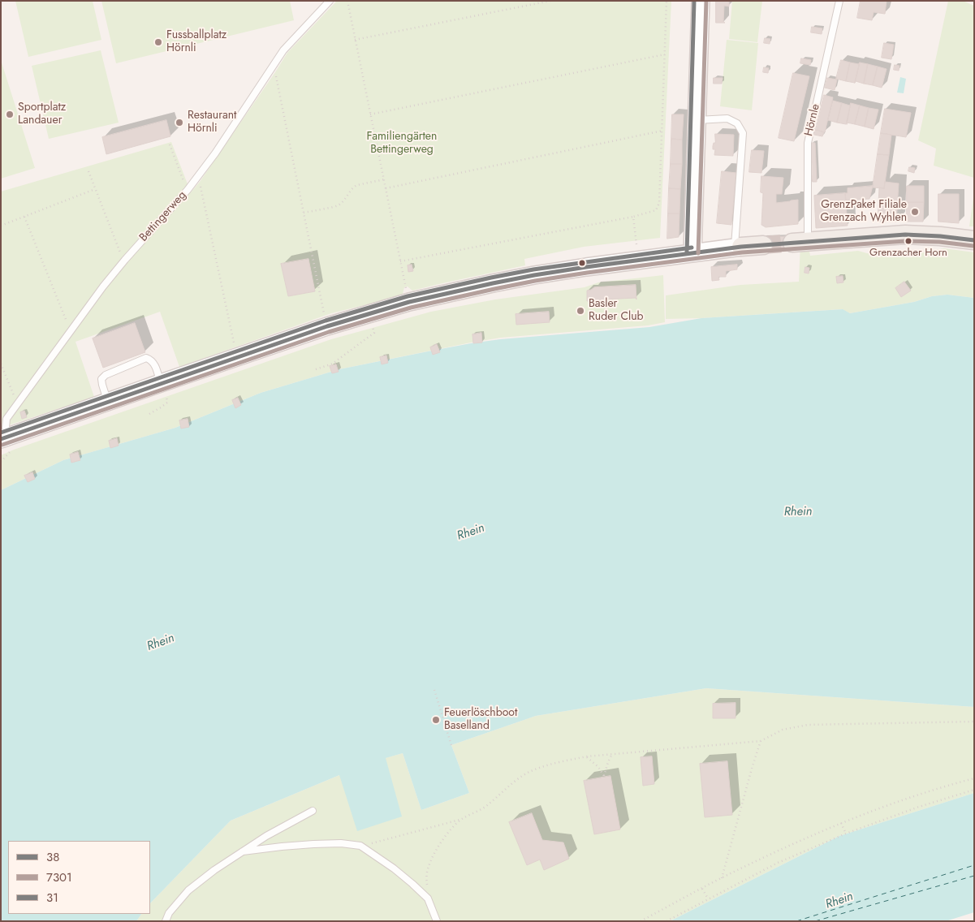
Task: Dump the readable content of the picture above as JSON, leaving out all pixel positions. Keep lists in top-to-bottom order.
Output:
{
  "streets": {
    "main road": ["Hörnle"],
    "lane": ["Bettingerweg"]
  },
  "water": ["Rhein"],
  "parks": ["Familiengärten Bettingerweg"],
  "places": [
    "Fussballplatz Hörnli",
    "Sportplatz Landauer",
    "Restaurant Hörnli",
    "GrenzPaket Filiale Grenzach Wyhlen",
    "Grenzacher Horn",
    "Basler Ruder Club",
    "Feuerlöschboot Baselland"
  ],
  "lines": ["transit line 7301", "transit line 31", "transit line 38"],
  "legend": ["38", "7301", "31"]
}
